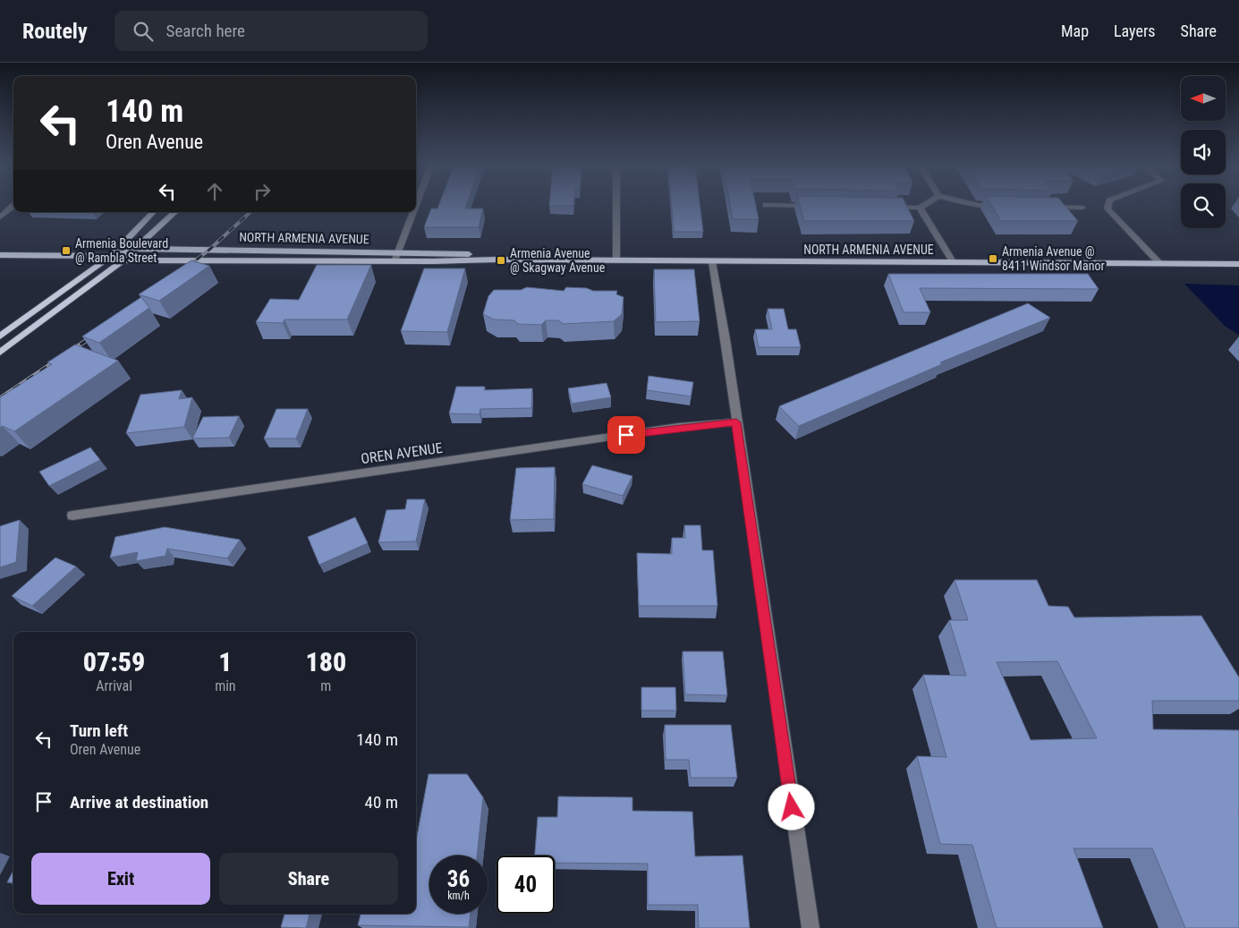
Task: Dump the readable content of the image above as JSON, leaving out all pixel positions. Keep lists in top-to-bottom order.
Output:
{
  "streets": {
    "main road": ["NORTH ARMENIA AVENUE"],
    "street": ["OREN AVENUE"]
  },
  "places": {
    "transit": ["Armenia Boulevard @ Rambla Street", "Armenia Avenue @ 8411 Windsor Manor", "Armenia Avenue @ Skagway Avenue"]
  },
  "north": "left",
  "page": {
    "header": "Routely",
    "search": "Search here",
    "nav": ["Map", "Layers", "Share"],
    "turn": ["140 m", "Oren Avenue"],
    "eta": [
      "07:59",
      "Arrival",
      "1",
      "min",
      "180",
      "m"
    ],
    "list": [
      {
        "name": "Turn left",
        "note": "Oren Avenue",
        "value": "140 m"
      },
      {
        "name": "Arrive at destination",
        "value": "40 m"
      }
    ],
    "buttons": ["Exit", "Share"],
    "speed": "36 km/h",
    "limit": "40"
  }
}
